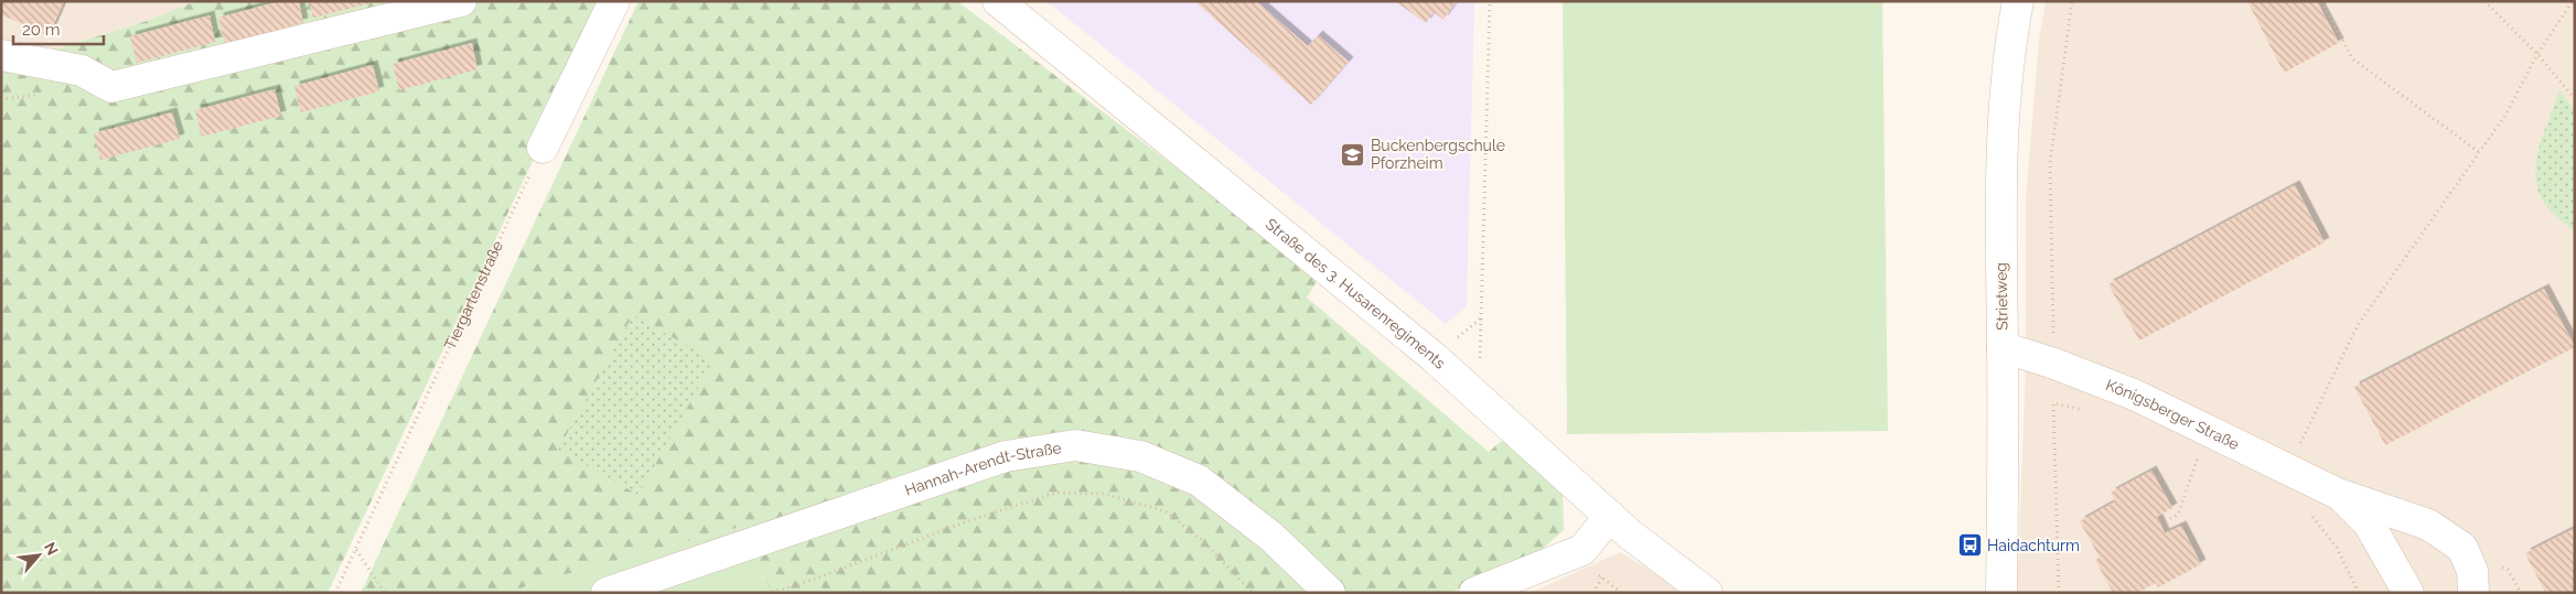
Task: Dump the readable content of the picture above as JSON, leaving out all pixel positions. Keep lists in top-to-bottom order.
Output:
{
  "streets": {
    "street": [
      "Straße des 3. Husarenregiments",
      "Strietweg",
      "Königsberger Straße",
      "Hannah-Arendt-Straße"
    ],
    "path": ["Tiergartenstraße"]
  },
  "crossings": [
    ["Strietweg", "Königsberger Straße"]
  ],
  "places": {
    "school or university": ["Buckenbergschule Pforzheim"],
    "bus stop": ["Haidachturm"]
  },
  "scale_bar": "20 m",
  "north": "top right"
}
